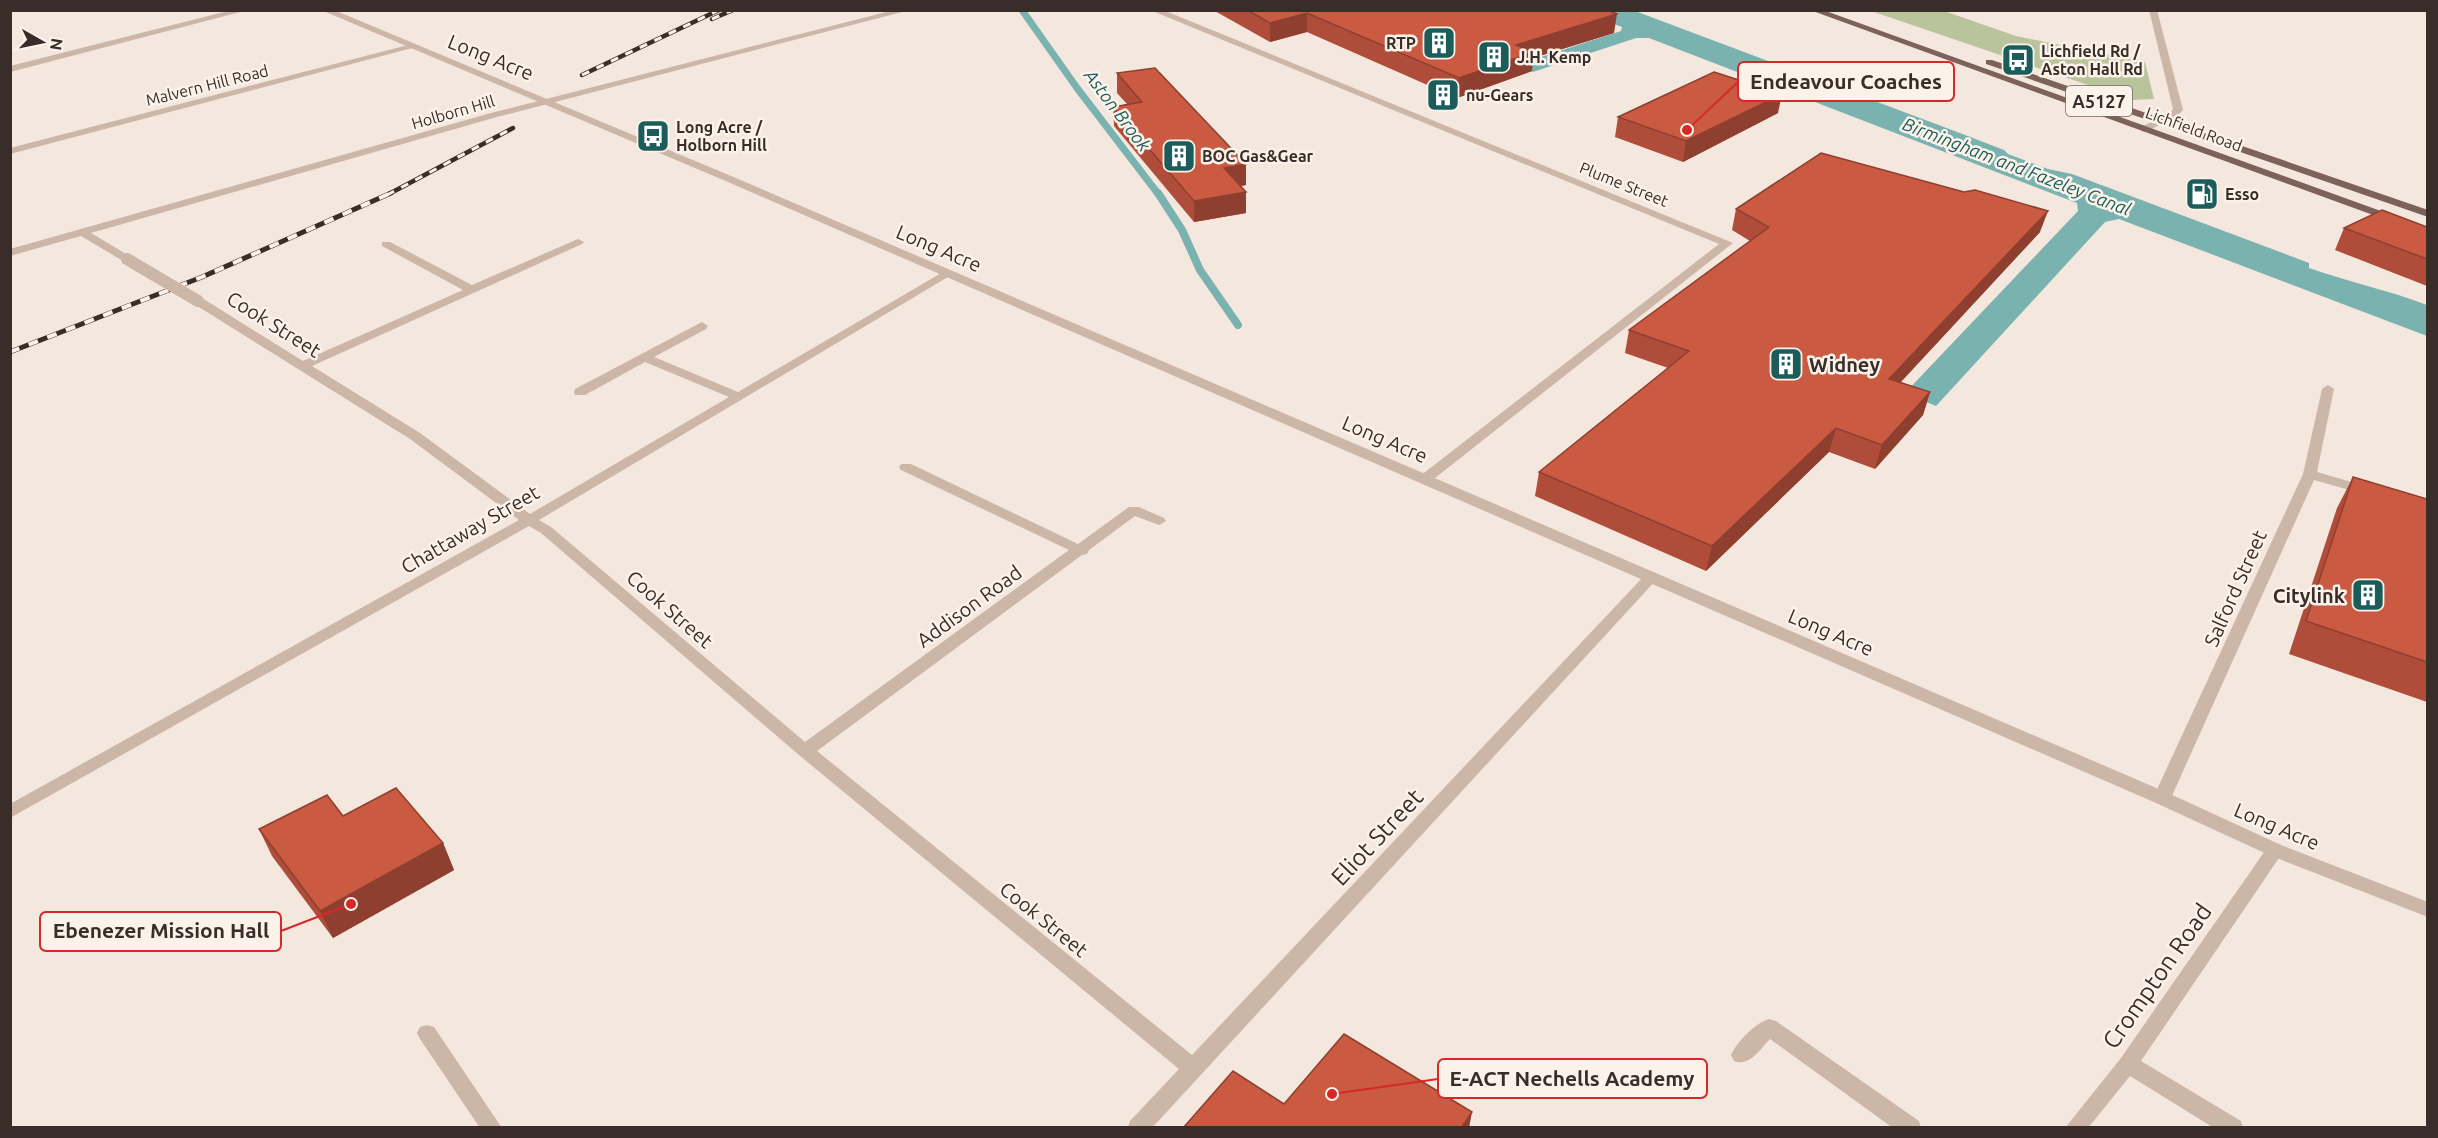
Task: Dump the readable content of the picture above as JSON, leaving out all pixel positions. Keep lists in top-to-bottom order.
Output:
{
  "streets": {
    "main road": ["A5127", "Lichfield Road"],
    "street": [
      "Long Acre",
      "Malvern Hill Road",
      "Holborn Hill",
      "Plume Street",
      "Cook Street",
      "Chattaway Street",
      "Salford Street",
      "Addison Road",
      "Eliot Street",
      "Crompton Road"
    ]
  },
  "crossings": [
    ["Long Acre", "Malvern Hill Road"],
    ["Long Acre", "Holborn Hill"],
    ["Long Acre", "Plume Street"],
    ["Long Acre", "Chattaway Street"],
    ["Long Acre", "Salford Street"],
    ["Long Acre", "Eliot Street"],
    ["Long Acre", "Crompton Road"],
    ["Holborn Hill", "Cook Street"],
    ["Cook Street", "Chattaway Street"],
    ["Cook Street", "Addison Road"],
    ["Cook Street", "Eliot Street"]
  ],
  "water": ["Aston Brook", "Birmingham and Fazeley Canal"],
  "places": {
    "building": [
      "RTP",
      "J.H. Kemp",
      "nu-Gears",
      "BOC Gas&Gear",
      "Widney",
      "Citylink"
    ],
    "bus stop": ["Lichfield Rd / Aston Hall Rd", "Long Acre / Holborn Hill"],
    "other": ["Endeavour Coaches", "Ebenezer Mission Hall", "E-ACT Nechells Academy"],
    "fuel station": ["Esso"]
  },
  "north": "right"
}
